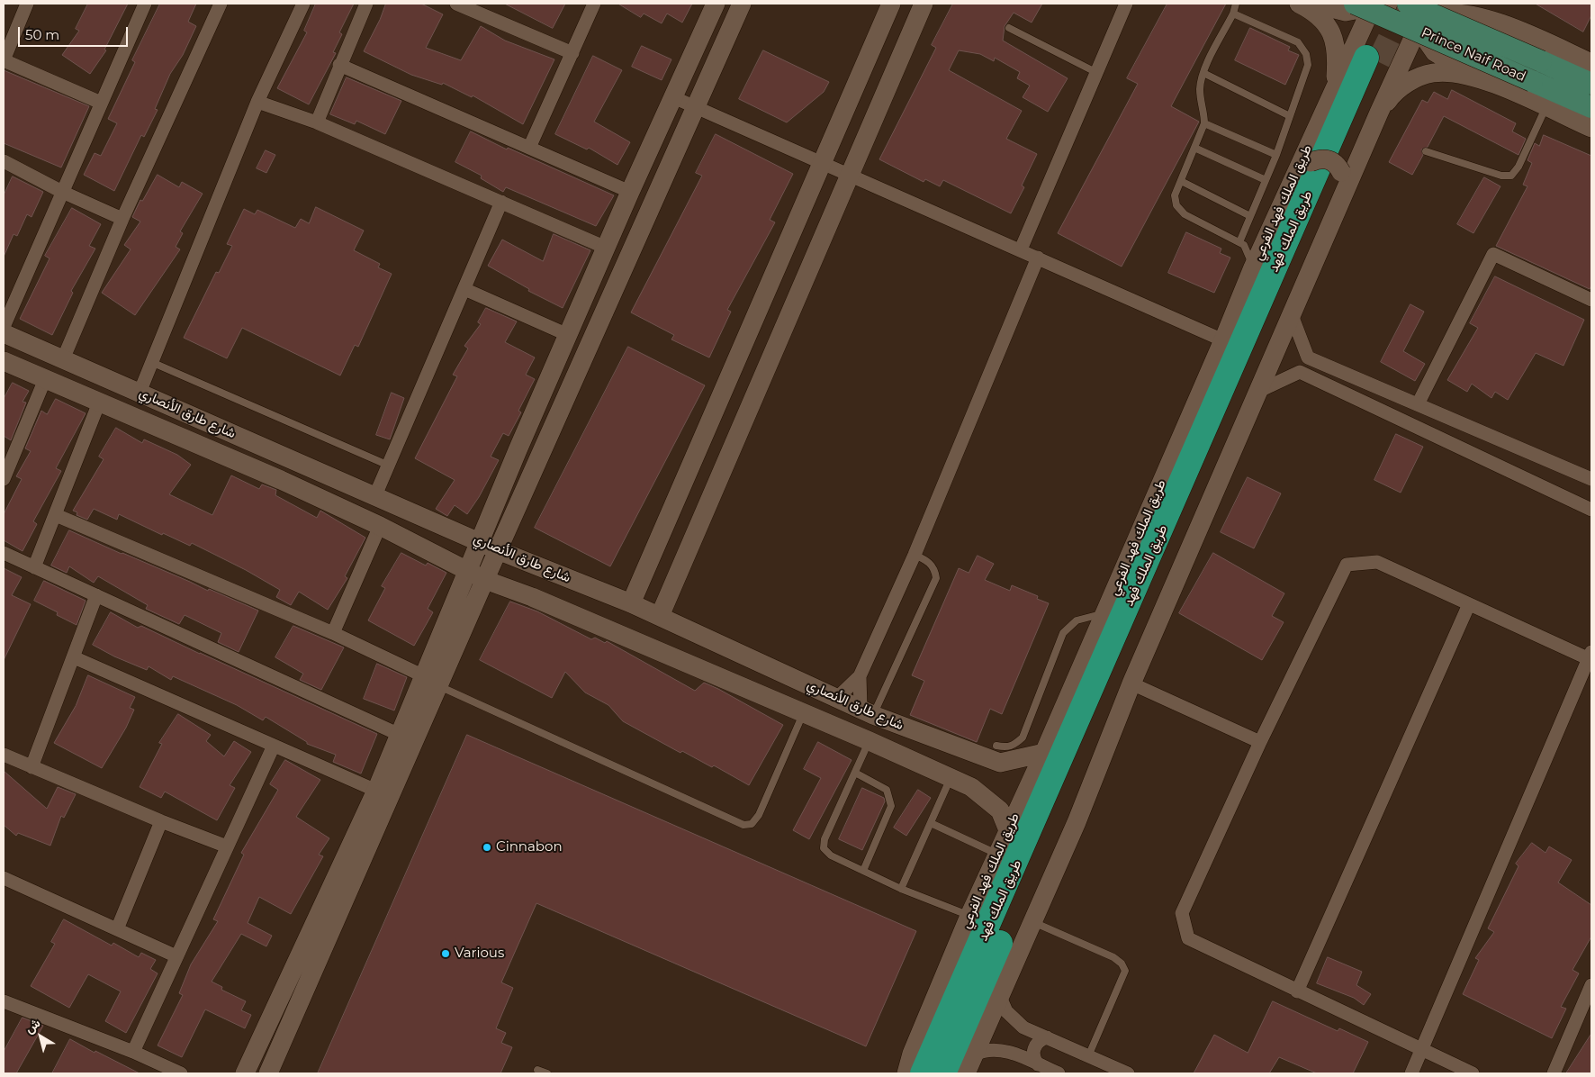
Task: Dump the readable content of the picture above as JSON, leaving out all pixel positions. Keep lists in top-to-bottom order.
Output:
{
  "streets": {
    "highway": ["طريق الملك فهد"],
    "main road": ["Prince Naif Road"],
    "street": ["طريق الملك فهد الفرعي", "شارع طارق الأنصاري"]
  },
  "crossings": [
    ["Prince Naif Road", "طريق الملك فهد الفرعي"],
    ["طريق الملك فهد الفرعي", "طريق الملك فهد"],
    ["طريق الملك فهد الفرعي", "شارع طارق الأنصاري"]
  ],
  "places": ["Cinnabon", "Various"],
  "scale_bar": "50 m",
  "north": "top left"
}
